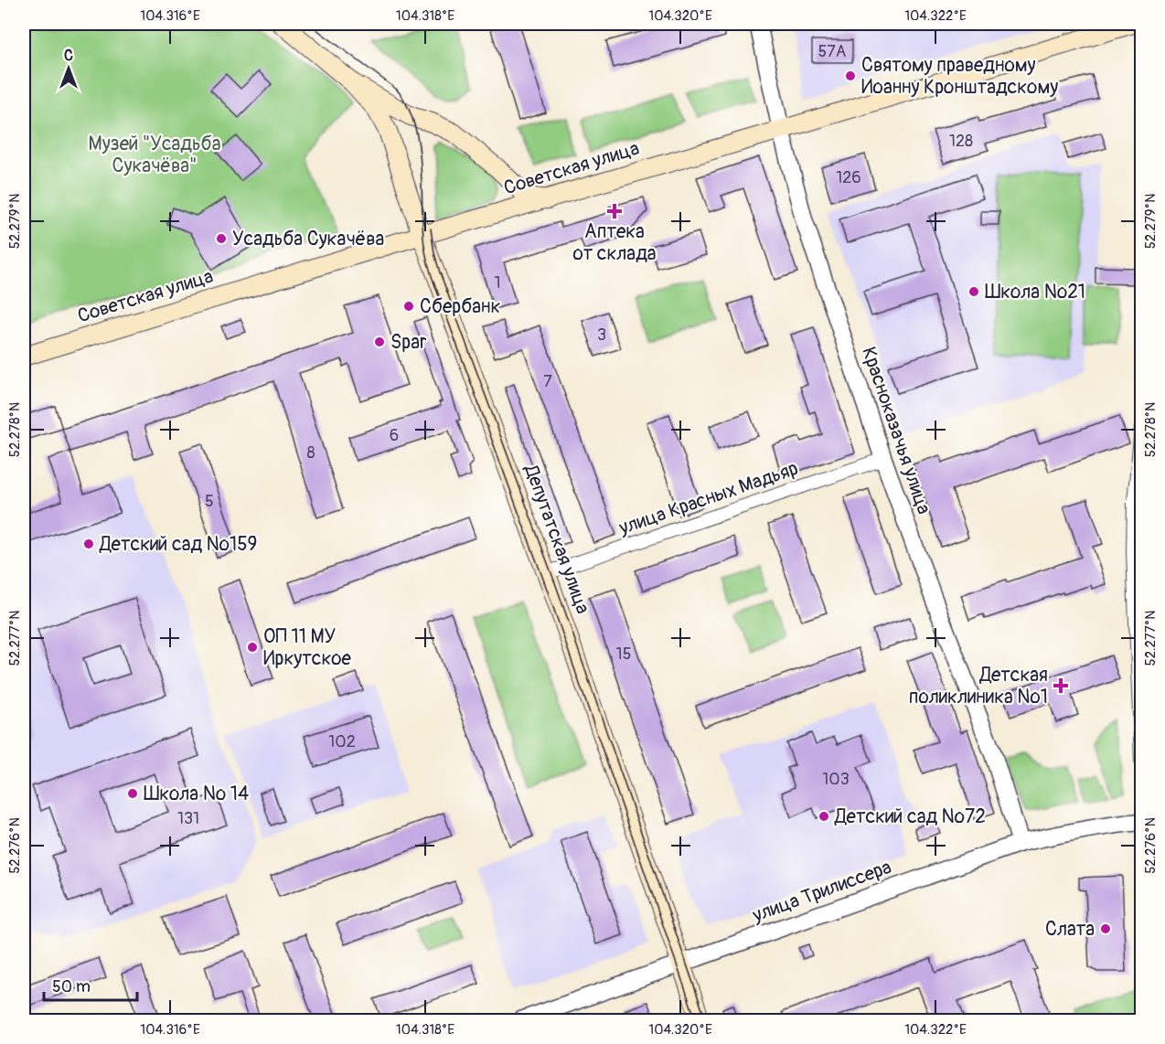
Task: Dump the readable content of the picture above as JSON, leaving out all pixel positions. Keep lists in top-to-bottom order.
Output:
{
  "streets": {
    "main road": ["Советская улица", "Депутатская улица"],
    "street": ["Красноказачья улица", "улица Красных Мадьяр", "улица Трилиссера"]
  },
  "crossings": [
    ["Советская улица", "Красноказачья улица"],
    ["Советская улица", "Депутатская улица"],
    ["Красноказачья улица", "улица Красных Мадьяр"],
    ["Красноказачья улица", "улица Трилиссера"],
    ["улица Красных Мадьяр", "Депутатская улица"],
    ["Депутатская улица", "улица Трилиссера"]
  ],
  "parks": ["Музей \"Усадьба Сукачёва\""],
  "places": {
    "other": [
      "Святому праведному Иоанну Кронштадскому",
      "Усадьба Сукачёва",
      "Школа №21",
      "Сбербанк",
      "Spar",
      "Детский сад №159",
      "ОП 11 МУ Иркутское",
      "Школа № 14",
      "Детский сад №72",
      "Слата"
    ],
    "health": ["Аптека от склада", "Детская поликлиника №1"]
  },
  "house_numbers": [
    "57А",
    "128",
    "126",
    "1",
    "3",
    "7",
    "6",
    "8",
    "5",
    "15",
    "102",
    "103",
    "131"
  ],
  "scale_bar": "50 m",
  "north": "top",
  "coordinates": [
    "104.316°E",
    "104.318°E",
    "104.320°E",
    "104.322°E",
    "52.279°N",
    "52.278°N",
    "52.277°N",
    "52.276°N"
  ]
}
